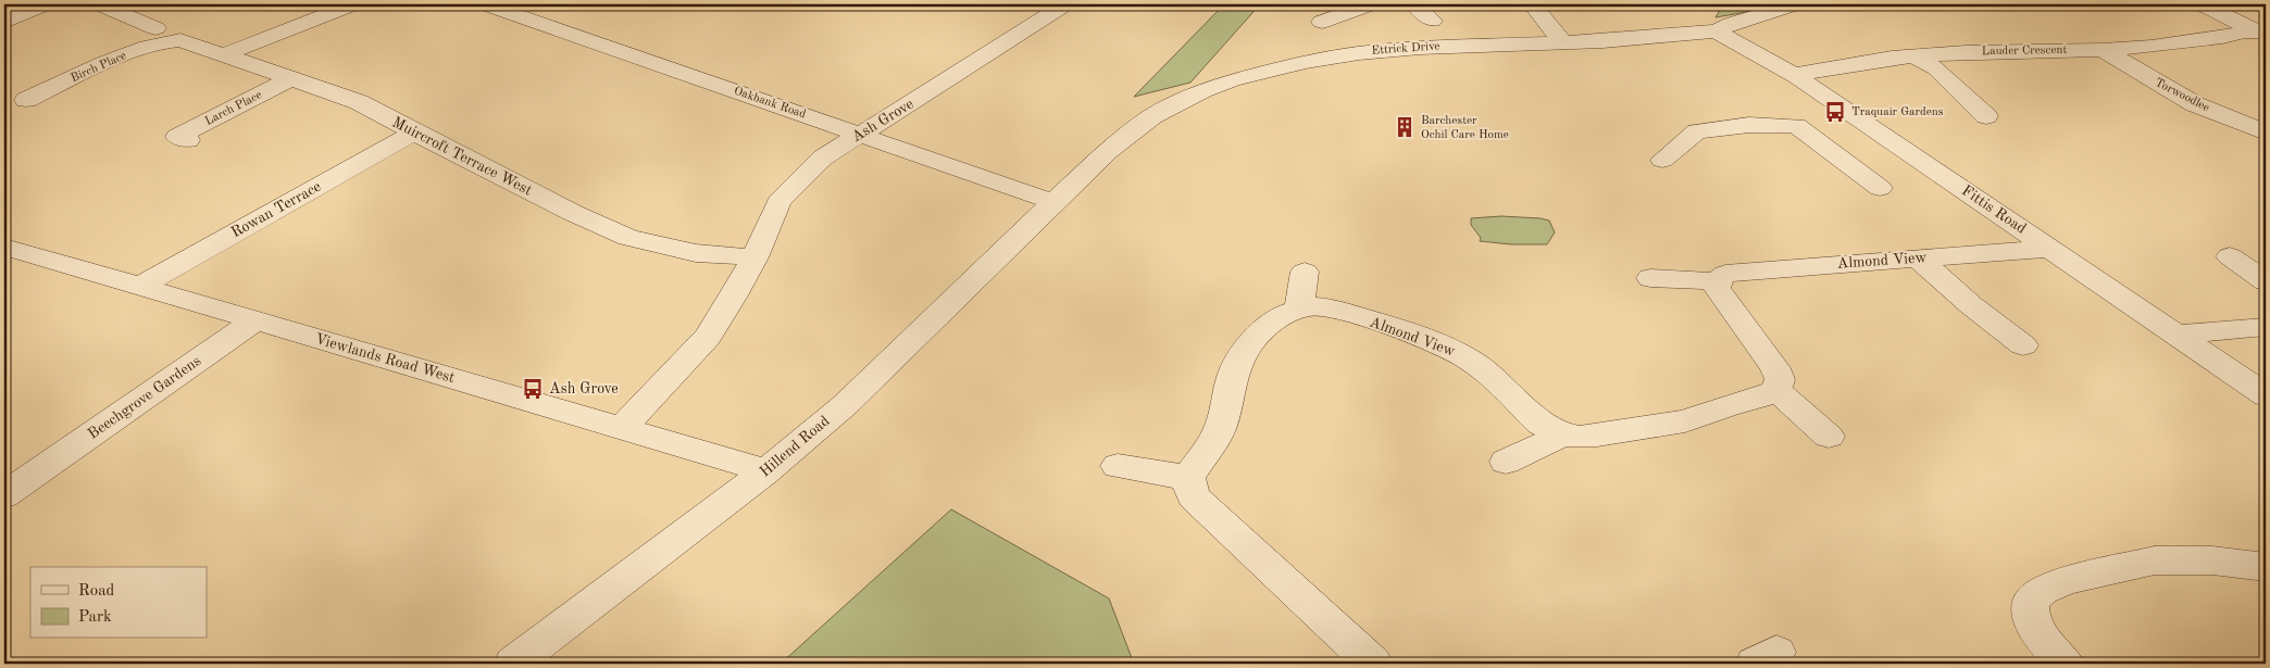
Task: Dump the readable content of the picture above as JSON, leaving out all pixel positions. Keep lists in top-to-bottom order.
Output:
{
  "streets": {
    "street": [
      "Ettrick Drive",
      "Lauder Crescent",
      "Birch Place",
      "Torwoodlee",
      "Oakbank Road",
      "Larch Place",
      "Ash Grove",
      "Muircroft Terrace West",
      "Rowan Terrace",
      "Fittis Road",
      "Almond View",
      "Viewlands Road West",
      "Beechgrove Gardens",
      "Hillend Road"
    ]
  },
  "crossings": [
    ["Ettrick Drive", "Oakbank Road"],
    ["Ettrick Drive", "Fittis Road"],
    ["Ettrick Drive", "Hillend Road"],
    ["Lauder Crescent", "Torwoodlee"],
    ["Lauder Crescent", "Fittis Road"],
    ["Birch Place", "Muircroft Terrace West"],
    ["Oakbank Road", "Ash Grove"],
    ["Oakbank Road", "Hillend Road"],
    ["Larch Place", "Muircroft Terrace West"],
    ["Ash Grove", "Muircroft Terrace West"],
    ["Ash Grove", "Viewlands Road West"],
    ["Muircroft Terrace West", "Rowan Terrace"],
    ["Rowan Terrace", "Viewlands Road West"],
    ["Fittis Road", "Almond View"],
    ["Viewlands Road West", "Beechgrove Gardens"],
    ["Viewlands Road West", "Hillend Road"]
  ],
  "places": {
    "bus stop": ["Traquair Gardens", "Ash Grove"],
    "building": ["Barchester Ochil Care Home"]
  },
  "legend": ["Road", "Park"]
}
